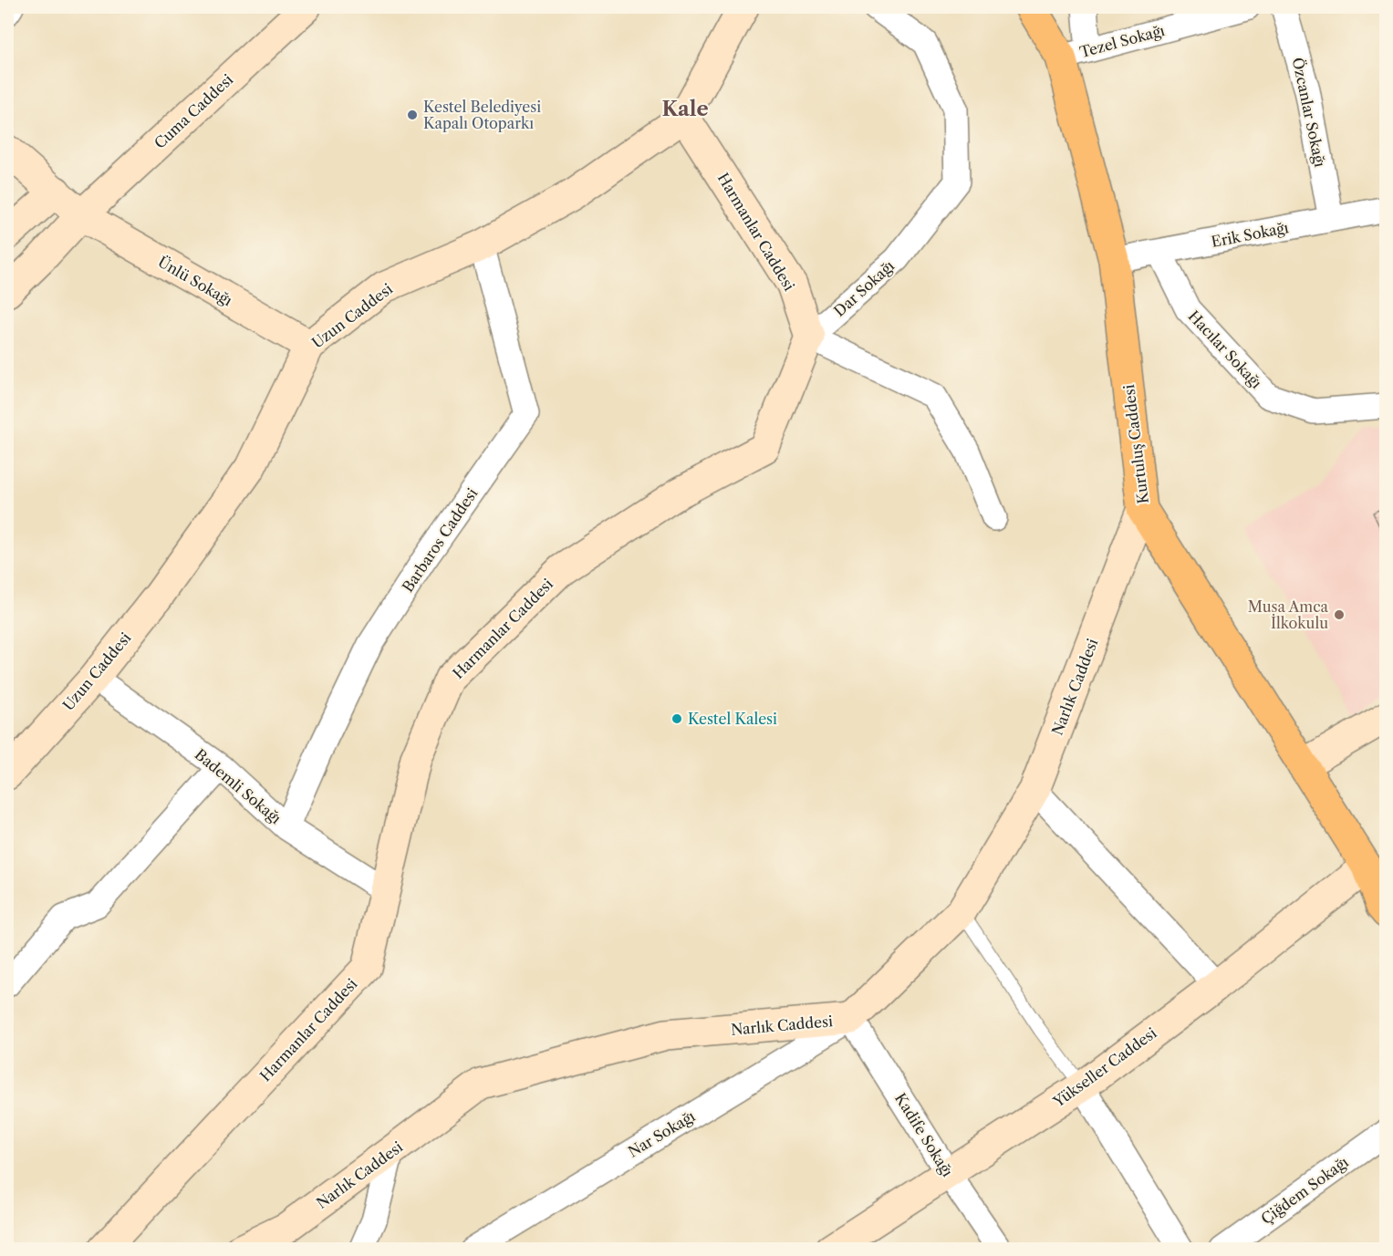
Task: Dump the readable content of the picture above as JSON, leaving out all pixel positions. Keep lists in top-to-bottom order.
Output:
{
  "streets": {
    "main road": ["Kurtuluş Caddesi"],
    "street": [
      "Tezel Sokağı",
      "Cuma Caddesi",
      "Özcanlar Sokağı",
      "Harmanlar Caddesi",
      "Erik Sokağı",
      "Ünlü Sokağı",
      "Dar Sokağı",
      "Uzun Caddesi",
      "Hacılar Sokağı",
      "Barbaros Caddesi",
      "Narlık Caddesi",
      "Bademli Sokağı",
      "Yükseller Caddesi",
      "Nar Sokağı",
      "Kadife Sokağı",
      "Çiğdem Sokağı"
    ]
  },
  "crossings": [
    ["Tezel Sokağı", "Kurtuluş Caddesi"],
    ["Cuma Caddesi", "Ünlü Sokağı"],
    ["Özcanlar Sokağı", "Erik Sokağı"],
    ["Harmanlar Caddesi", "Dar Sokağı"],
    ["Harmanlar Caddesi", "Uzun Caddesi"],
    ["Harmanlar Caddesi", "Bademli Sokağı"],
    ["Erik Sokağı", "Hacılar Sokağı"],
    ["Erik Sokağı", "Kurtuluş Caddesi"],
    ["Ünlü Sokağı", "Uzun Caddesi"],
    ["Uzun Caddesi", "Barbaros Caddesi"],
    ["Uzun Caddesi", "Bademli Sokağı"],
    ["Kurtuluş Caddesi", "Narlık Caddesi"],
    ["Kurtuluş Caddesi", "Yükseller Caddesi"],
    ["Barbaros Caddesi", "Bademli Sokağı"],
    ["Narlık Caddesi", "Nar Sokağı"],
    ["Narlık Caddesi", "Kadife Sokağı"],
    ["Yükseller Caddesi", "Kadife Sokağı"],
    ["Nar Sokağı", "Kadife Sokağı"]
  ],
  "districts": ["Kale"],
  "places": ["Kestel Belediyesi Kapalı Otoparkı", "Musa Amca İlkokulu", "Kestel Kalesi"]
}
